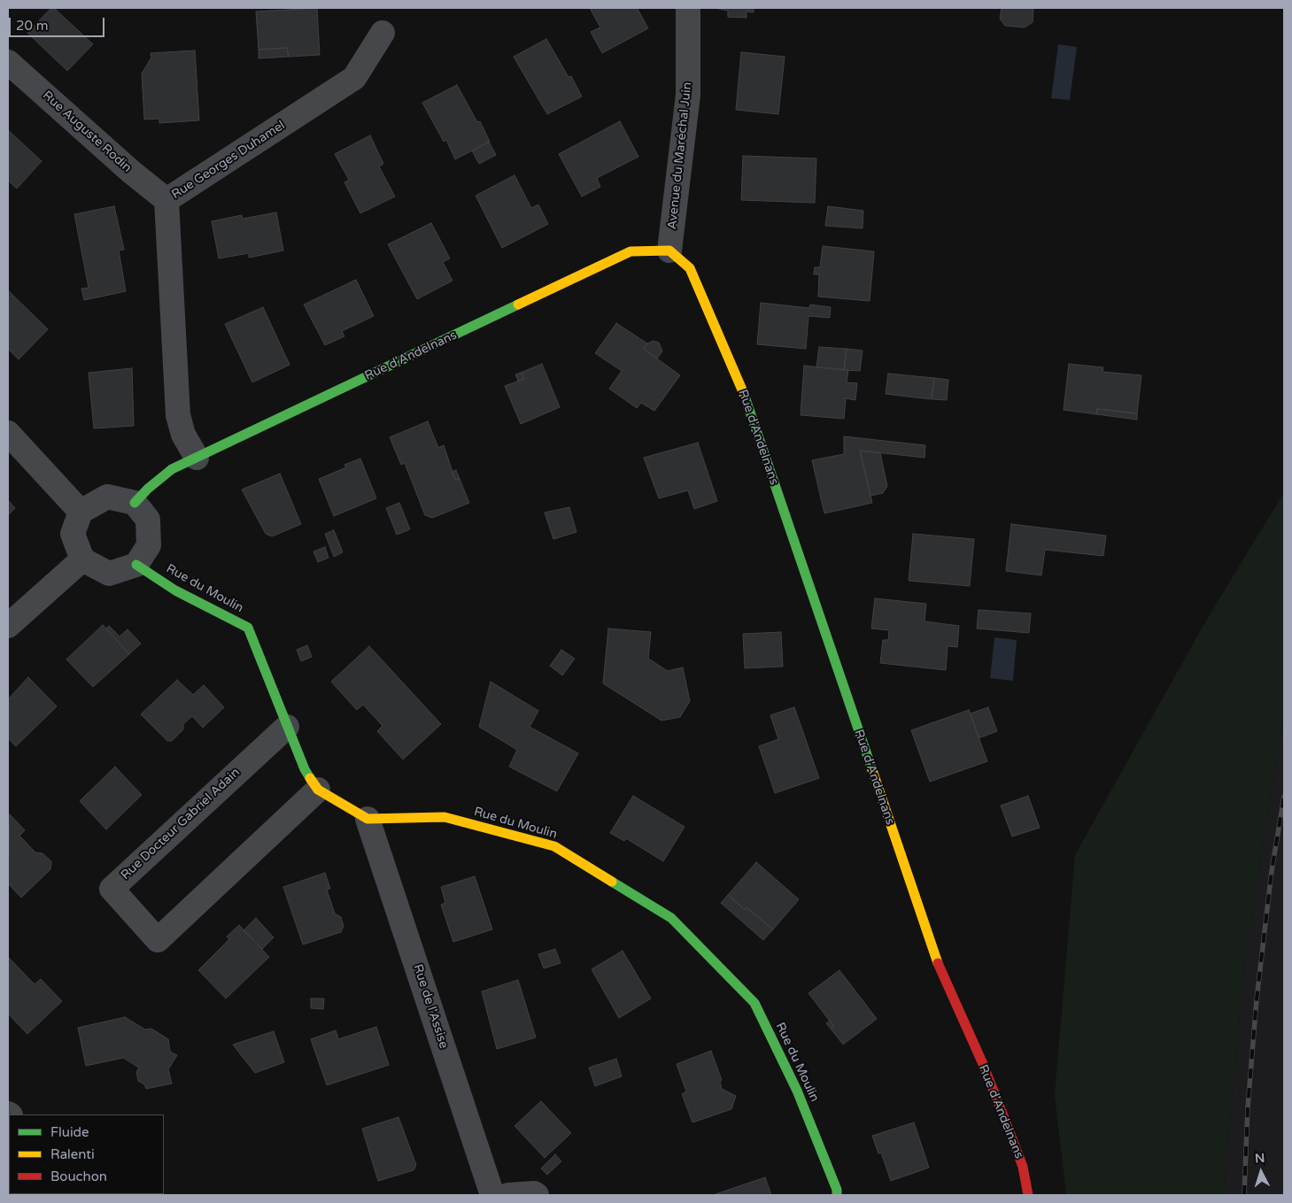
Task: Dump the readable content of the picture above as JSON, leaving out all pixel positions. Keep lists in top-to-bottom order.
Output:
{
  "streets": {
    "street": [
      "Rue Auguste Rodin",
      "Avenue du Maréchal Juin",
      "Rue Georges Duhamel",
      "Rue d'Andelnans",
      "Rue du Moulin",
      "Rue Docteur Gabriel Adain",
      "Rue de l'Assise"
    ]
  },
  "crossings": [
    ["Rue Auguste Rodin", "Rue Georges Duhamel"],
    ["Avenue du Maréchal Juin", "Rue d'Andelnans"],
    ["Rue Georges Duhamel", "Rue d'Andelnans"],
    ["Rue d'Andelnans", "Rue du Moulin"],
    ["Rue du Moulin", "Rue Docteur Gabriel Adain"],
    ["Rue du Moulin", "Rue de l'Assise"]
  ],
  "legend": ["Fluide", "Ralenti", "Bouchon"],
  "scale_bar": "20 m",
  "north": "top"
}
